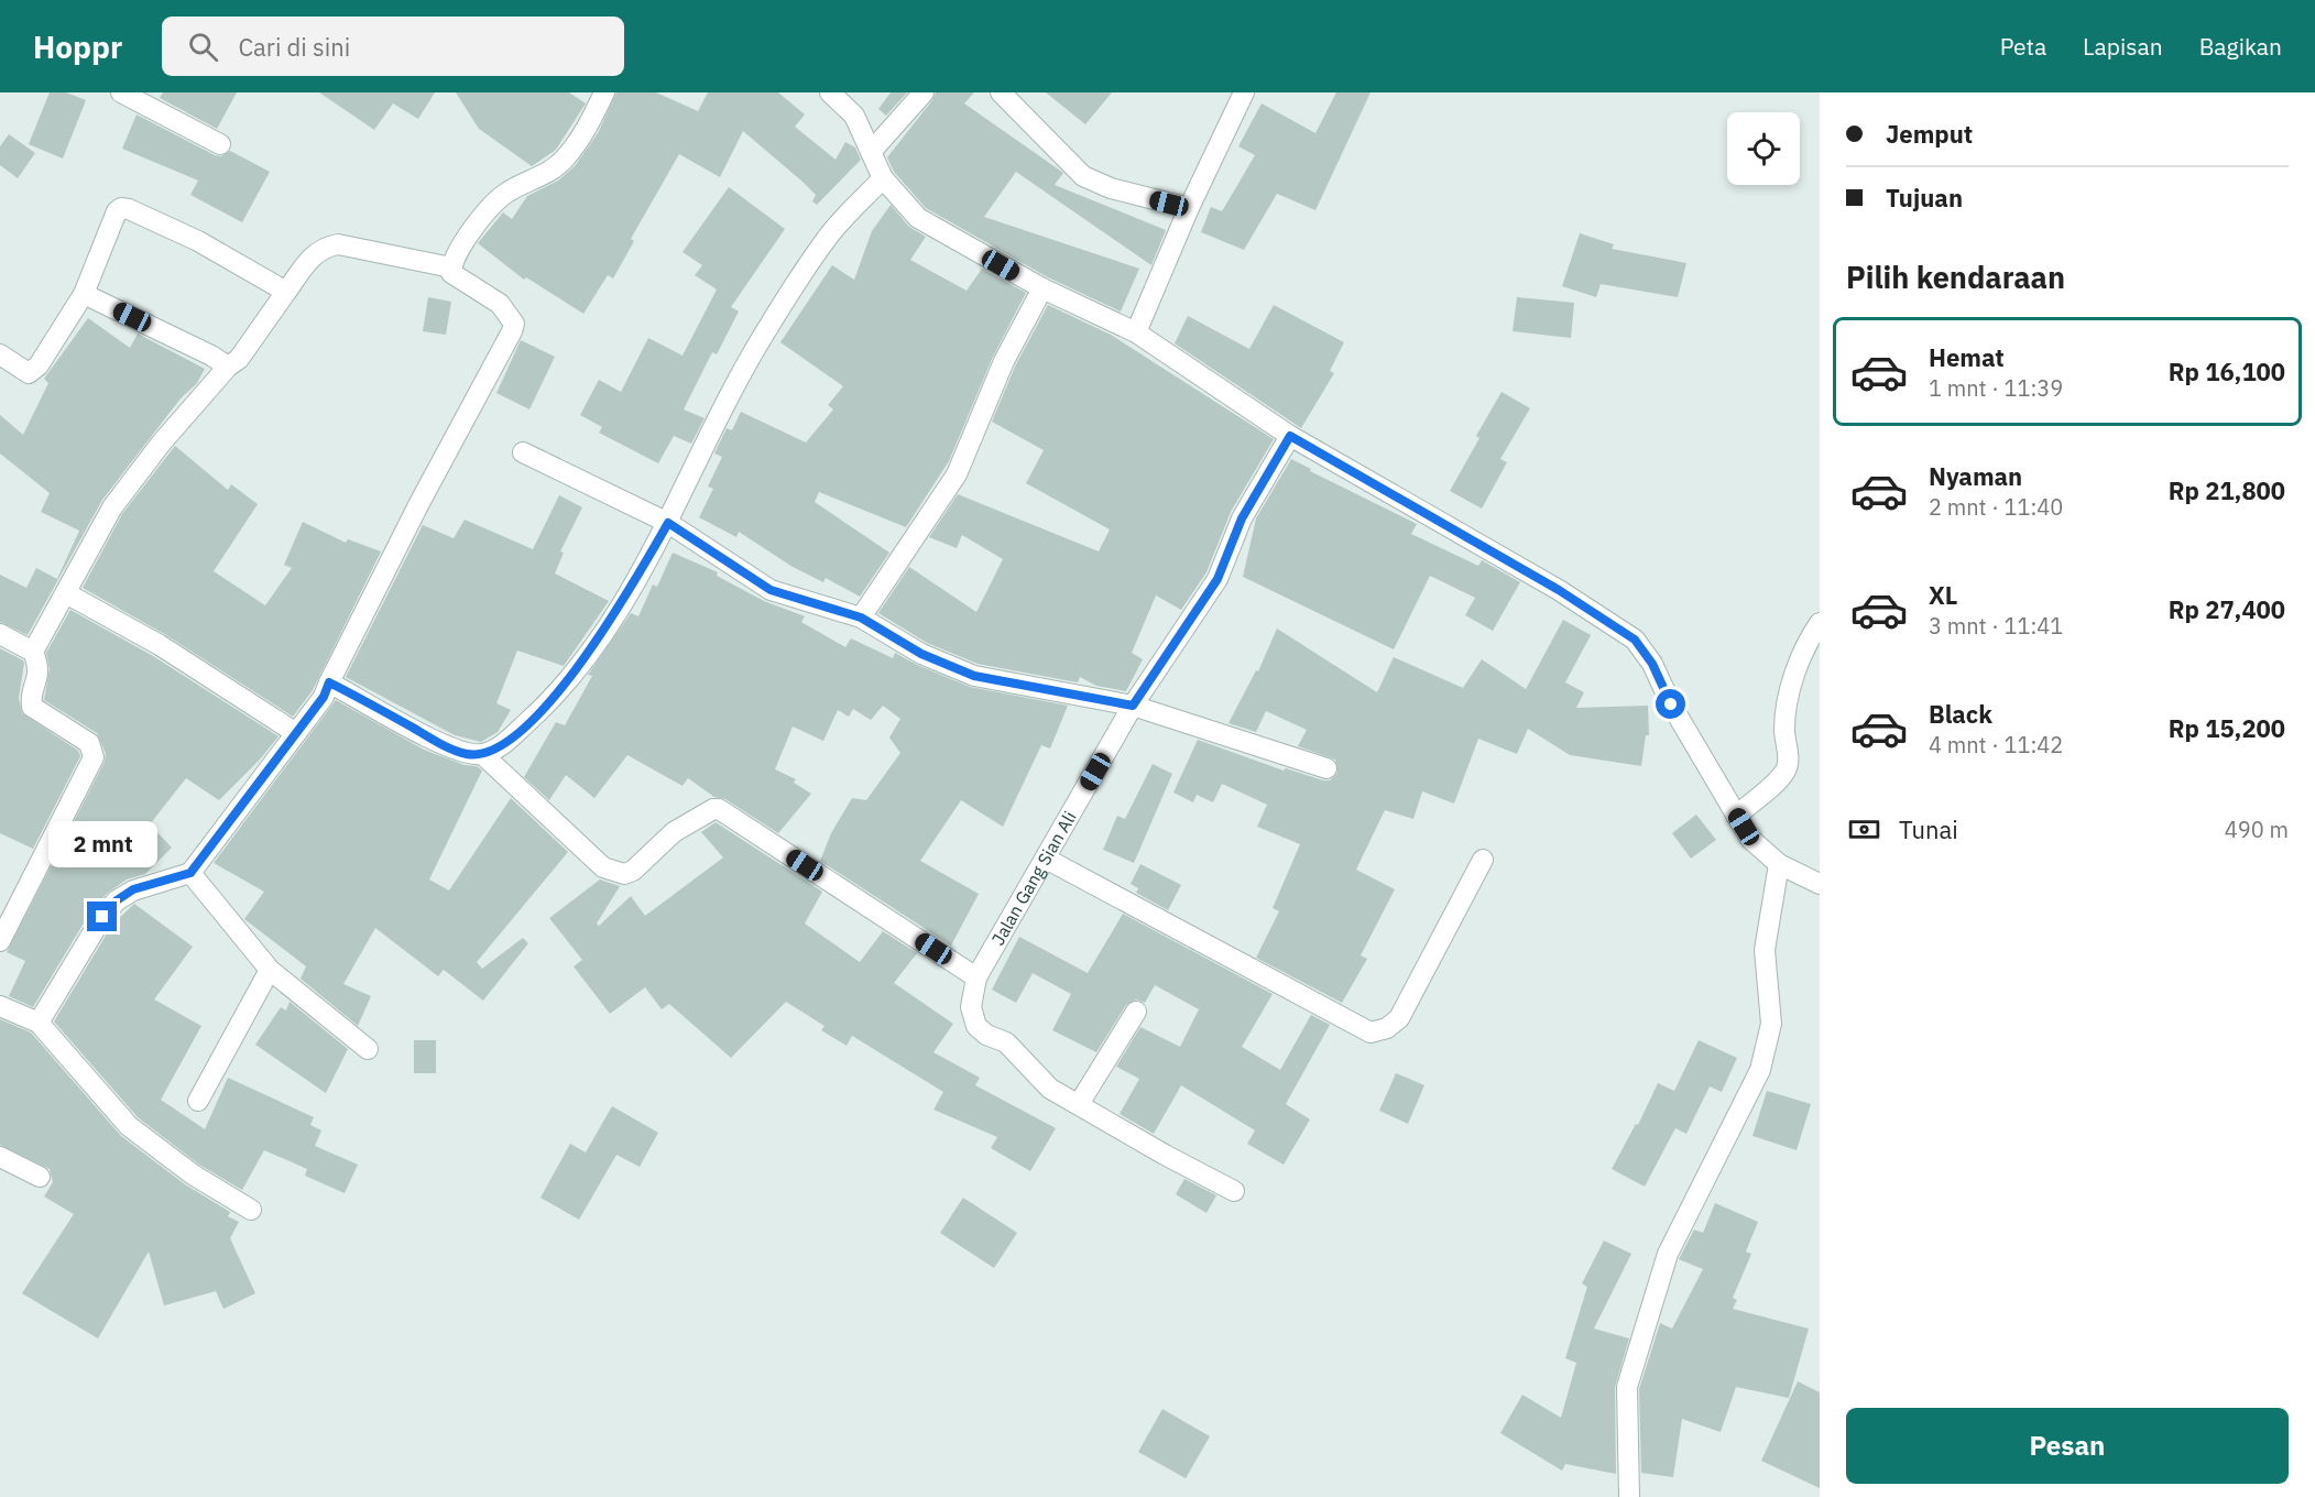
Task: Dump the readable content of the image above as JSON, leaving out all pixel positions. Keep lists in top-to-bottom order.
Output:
{
  "streets": {
    "street": ["Jalan Gang Sian Ali"]
  },
  "page": {
    "header": "Hoppr",
    "search": "Cari di sini",
    "nav": ["Peta", "Lapisan", "Bagikan"],
    "banner": ["Jemput", "Tujuan"],
    "heading": "Pilih kendaraan",
    "list": [
      {
        "name": "Hemat",
        "note": "1 mnt · 11:39",
        "value": "Rp 16,100"
      },
      {
        "name": "Nyaman",
        "note": "2 mnt · 11:40",
        "value": "Rp 21,800"
      },
      {
        "name": "XL",
        "note": "3 mnt · 11:41",
        "value": "Rp 27,400"
      },
      {
        "name": "Black",
        "note": "4 mnt · 11:42",
        "value": "Rp 15,200"
      }
    ],
    "pay": ["Tunai", "490 m"],
    "bubble": "2 mnt",
    "buttons": "Pesan"
  }
}
